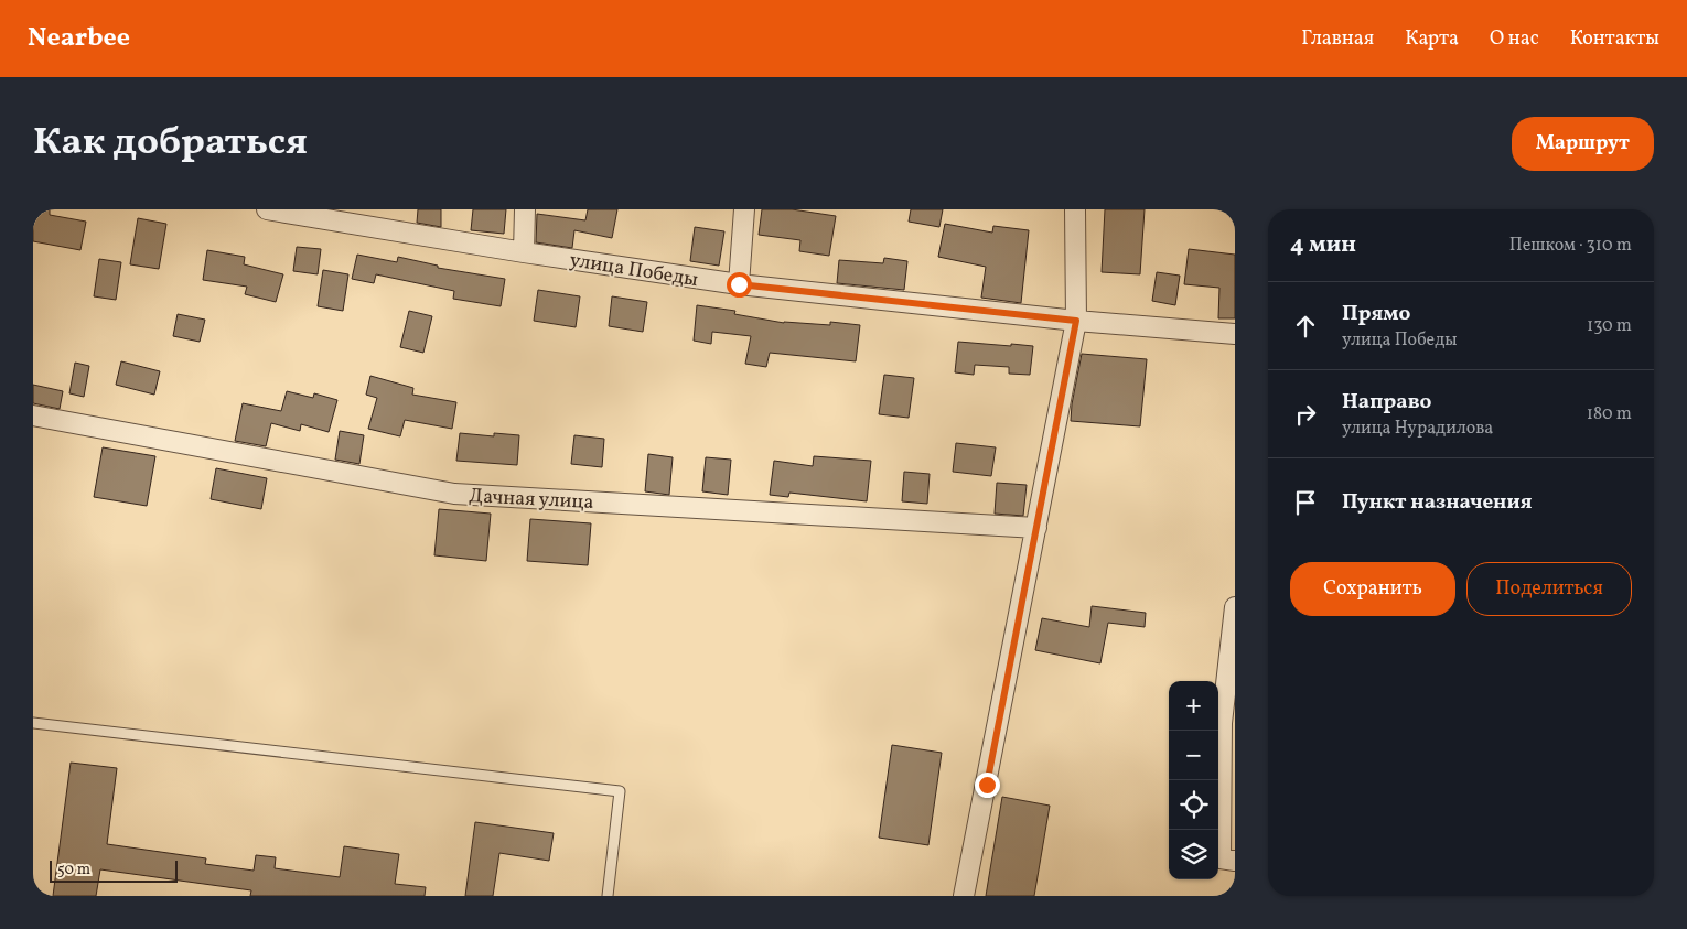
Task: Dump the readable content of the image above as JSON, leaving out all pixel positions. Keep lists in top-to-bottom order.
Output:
{
  "streets": {
    "street": ["улица Победы", "Дачная улица"]
  },
  "scale_bar": "50 m",
  "page": {
    "header": "Nearbee",
    "nav": [
      "Главная",
      "Карта",
      "О нас",
      "Контакты"
    ],
    "title": "Как добраться",
    "buttons": [
      "Маршрут",
      ["Сохранить", "Поделиться"]
    ],
    "heading": ["4 мин", "Пешком · 310 m"],
    "list": [
      ["Прямо", "улица Победы", "130 m"],
      ["Направо", "улица Нурадилова", "180 m"],
      "Пункт назначения"
    ],
    "map_buttons": ["+", "−"],
    "scale": "50 m"
  }
}
